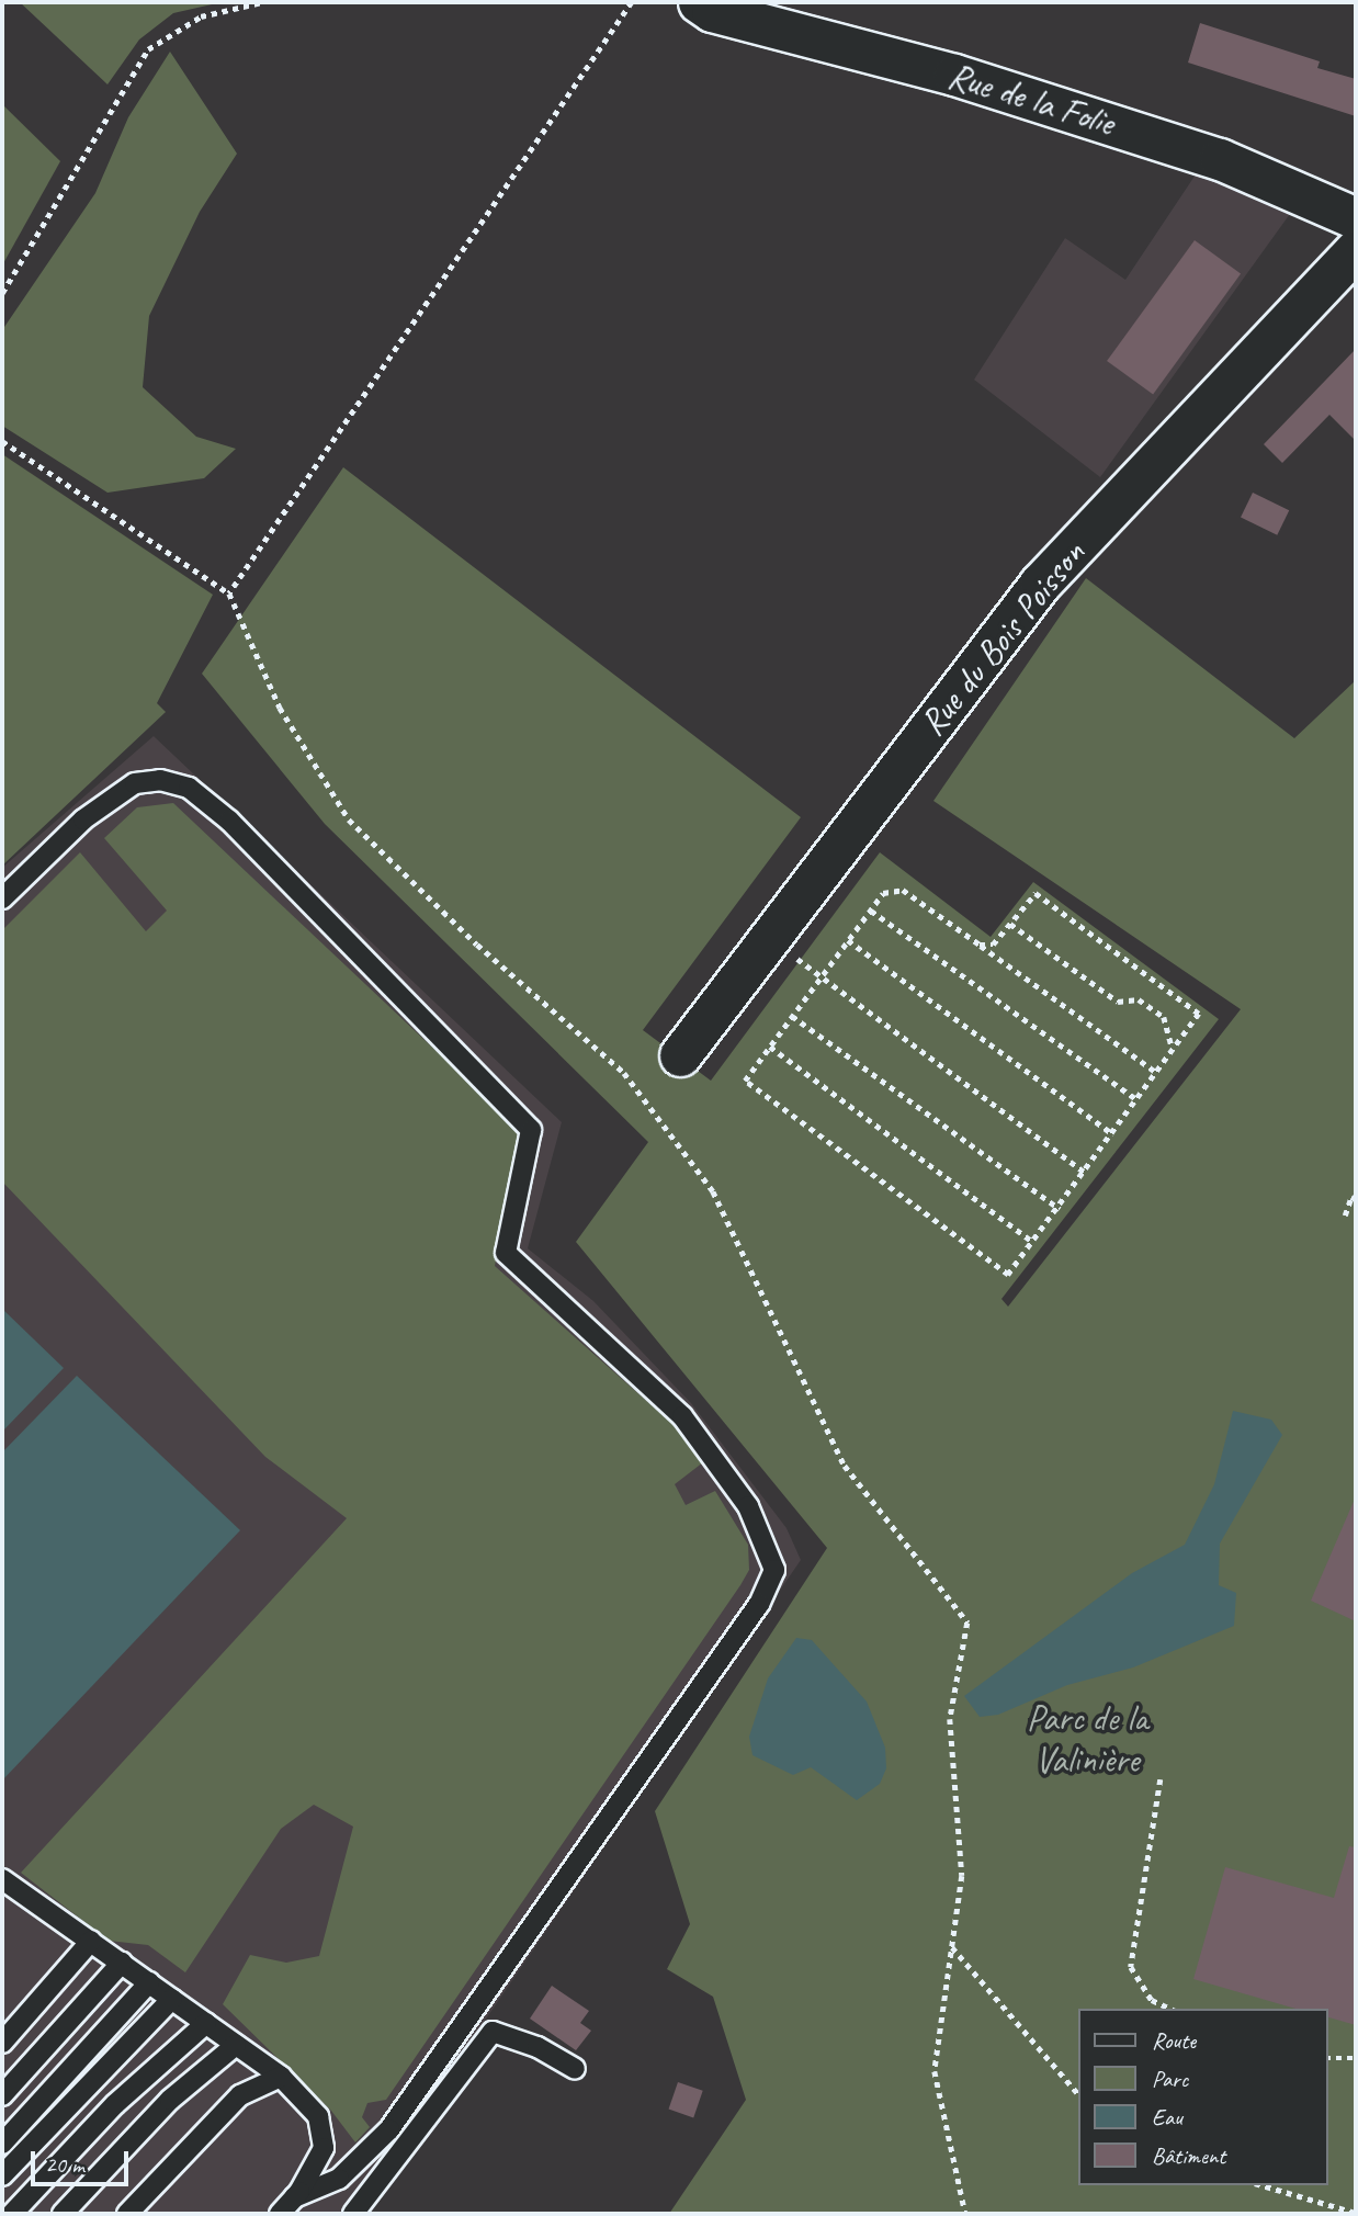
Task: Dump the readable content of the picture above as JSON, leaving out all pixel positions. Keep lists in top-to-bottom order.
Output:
{
  "streets": {
    "street": ["Rue de la Folie", "Rue du Bois Poisson"]
  },
  "parks": ["Parc de la Valinière"],
  "legend": [
    "Route",
    "Parc",
    "Eau",
    "Bâtiment"
  ],
  "scale_bar": "20 m"
}
